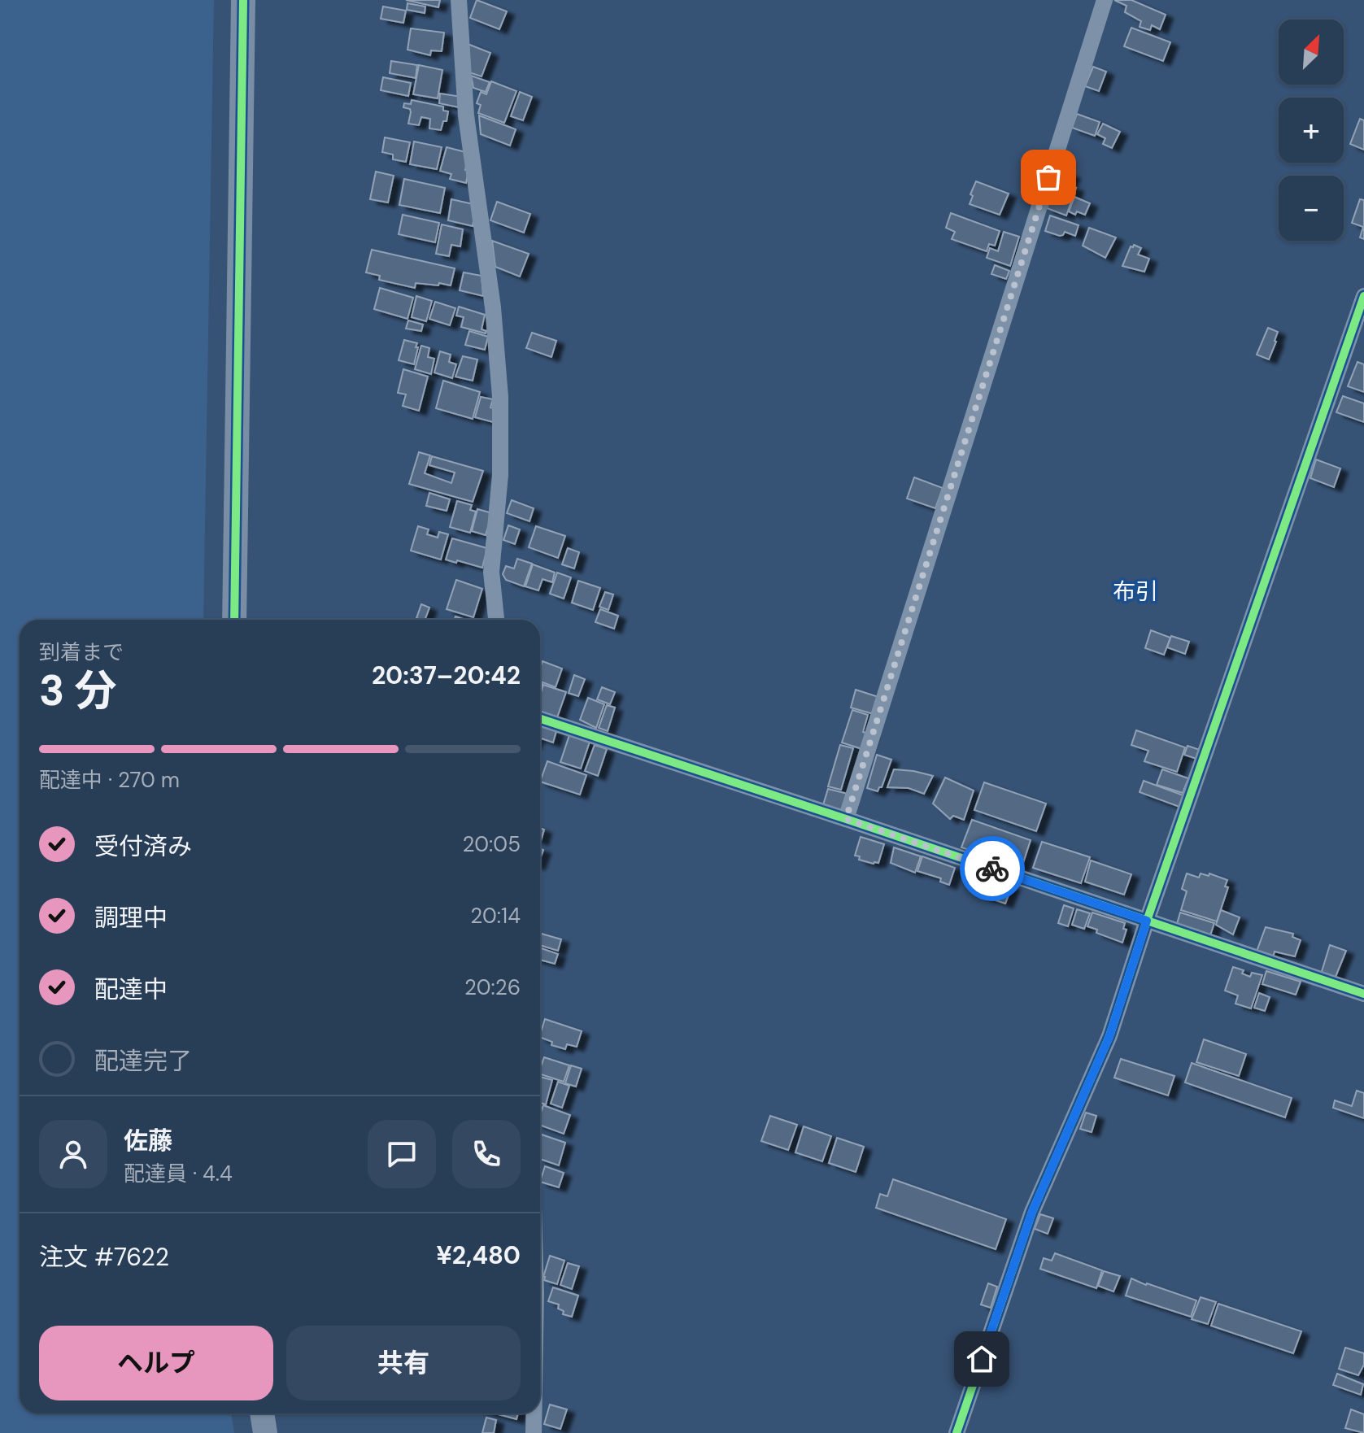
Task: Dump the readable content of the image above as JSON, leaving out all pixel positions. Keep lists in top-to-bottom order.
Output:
{
  "districts": ["布引"],
  "north": "top right",
  "page": {
    "map_buttons": ["+", "−"],
    "heading": ["3 分", "到着まで", "20:37–20:42"],
    "panel": [
      "佐藤",
      "配達員 · 4.4",
      "注文 #7622",
      "¥2,480"
    ],
    "bar": "配達中 · 270 m",
    "list": [
      ["受付済み", "20:05"],
      ["調理中", "20:14"],
      ["配達中", "20:26"],
      "配達完了"
    ],
    "buttons": ["ヘルプ", "共有"]
  }
}
